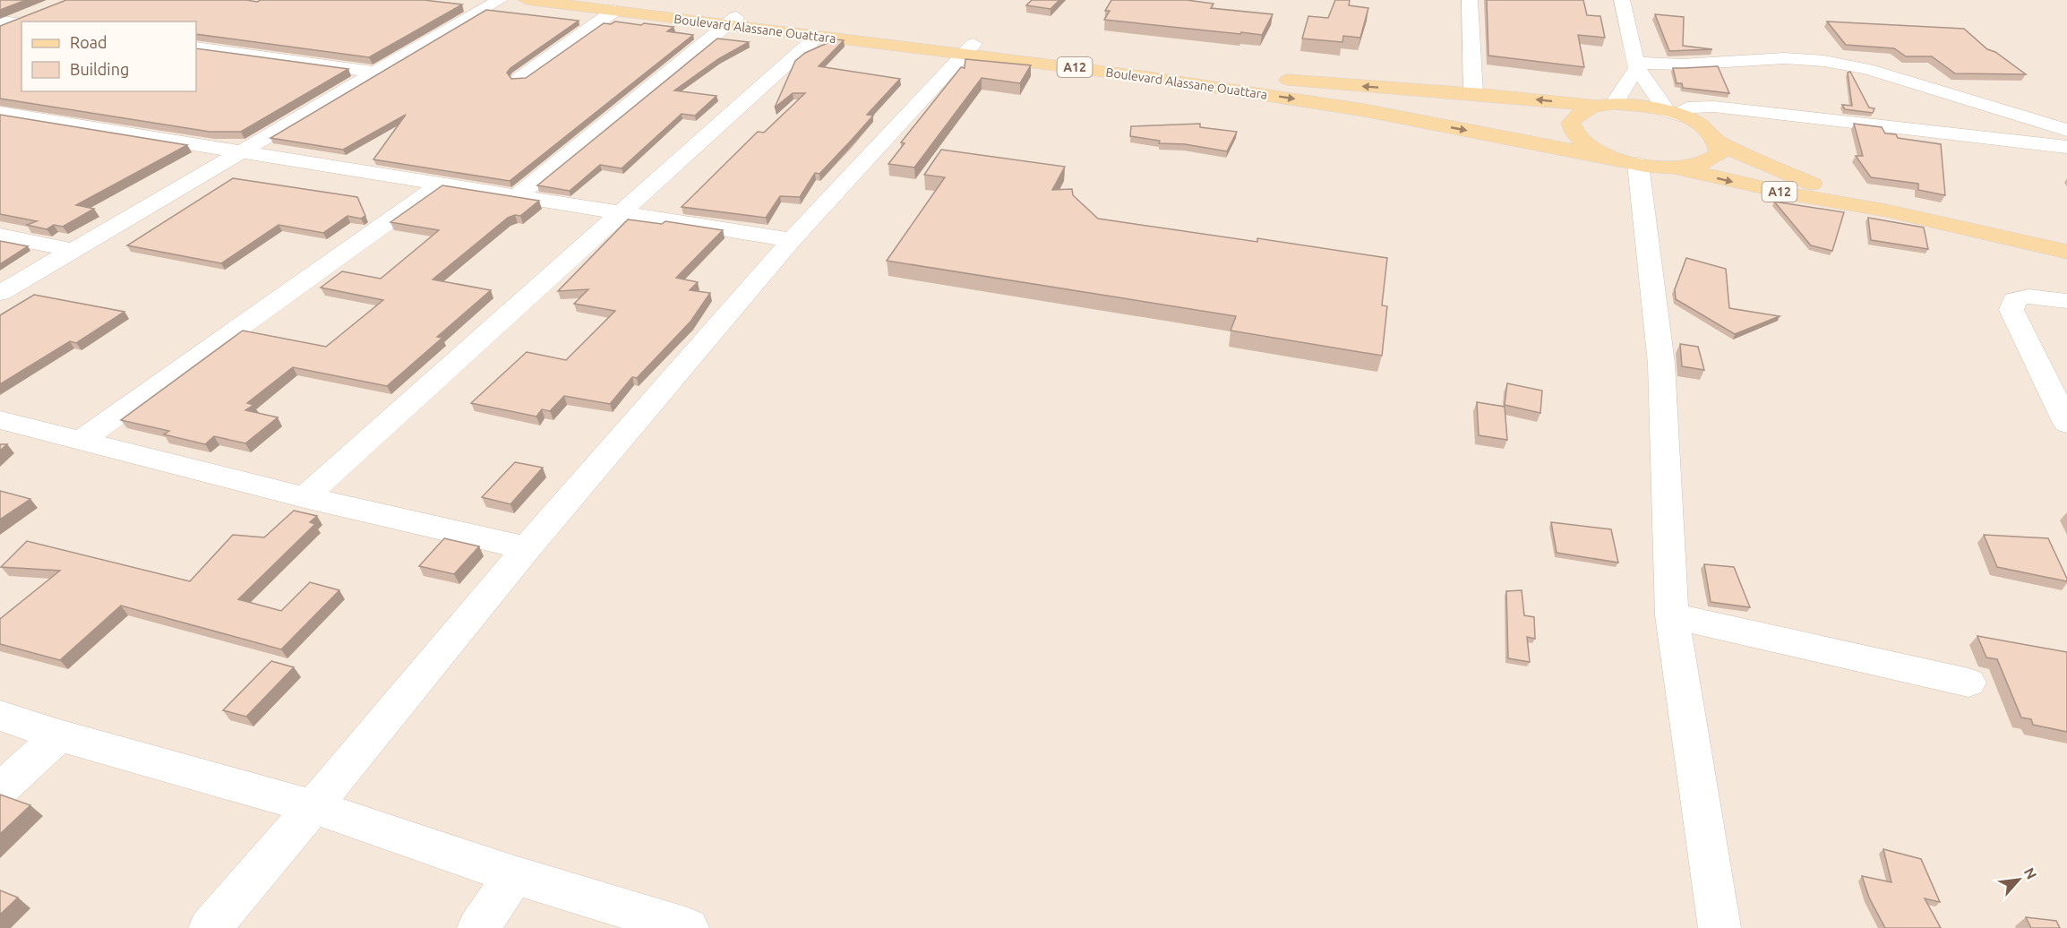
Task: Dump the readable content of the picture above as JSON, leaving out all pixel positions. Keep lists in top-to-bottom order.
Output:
{
  "streets": {
    "main road": ["Boulevard Alassane Ouattara", "A12"]
  },
  "crossings": [
    ["Boulevard Alassane Ouattara", "A12"]
  ],
  "legend": ["Road", "Building"],
  "north": "top right"
}
